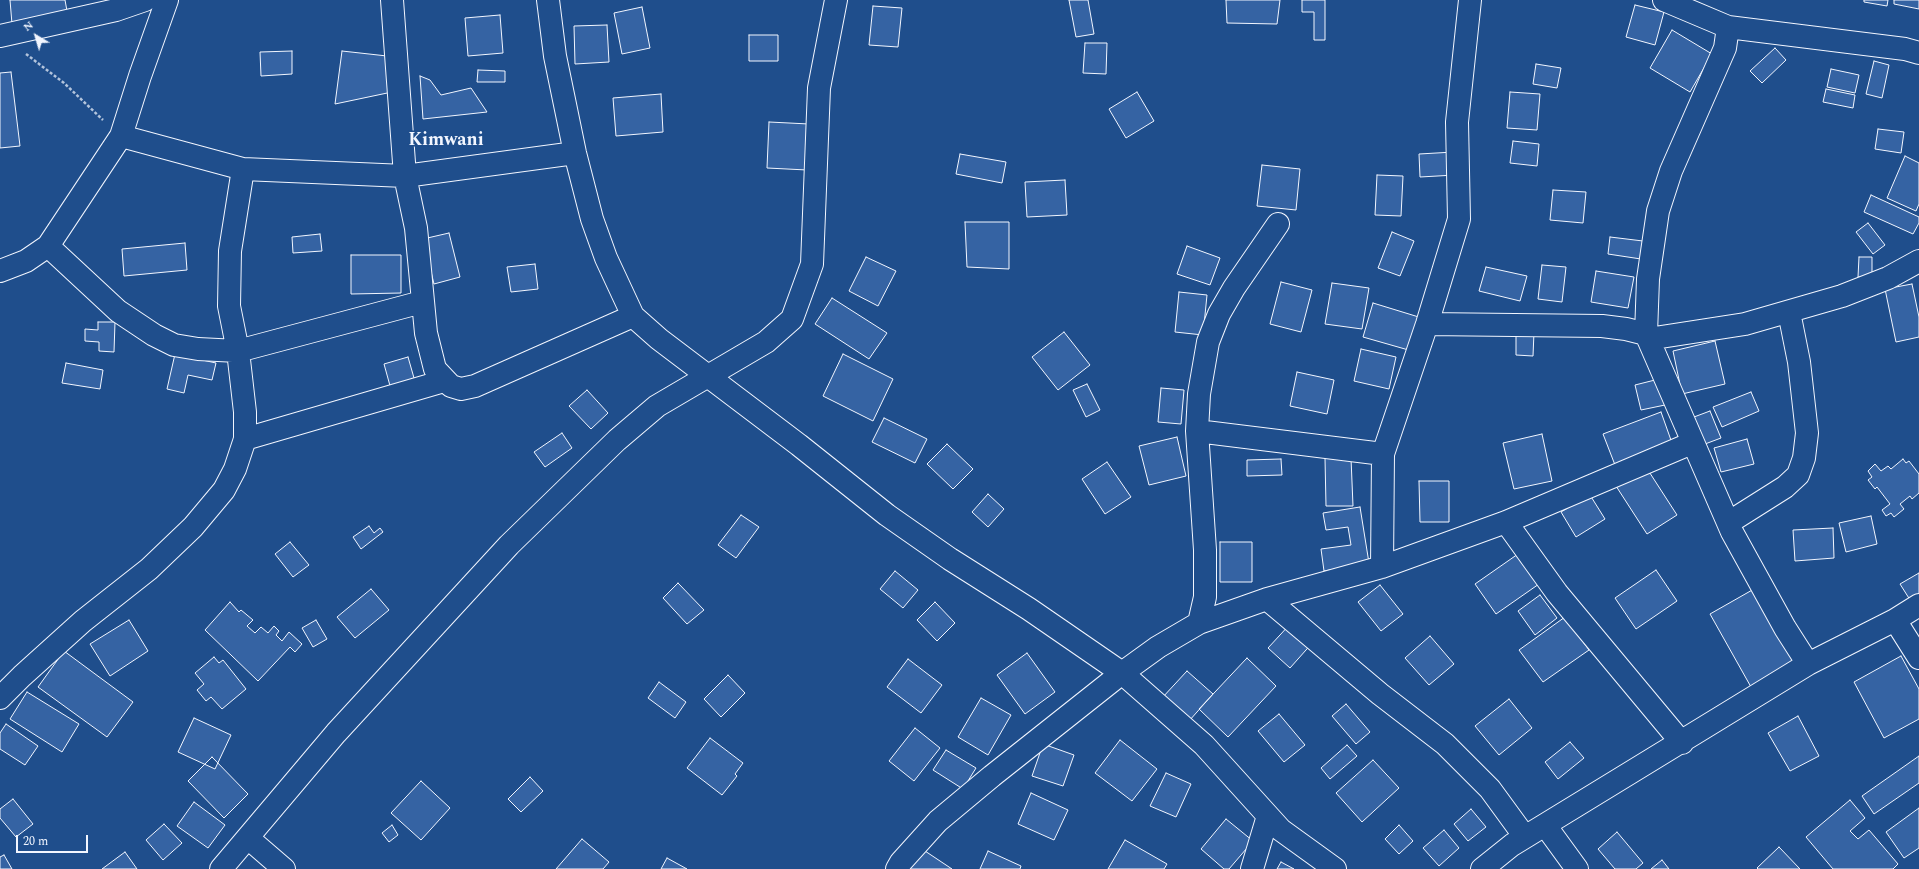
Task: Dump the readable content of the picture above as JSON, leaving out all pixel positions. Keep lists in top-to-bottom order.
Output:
{
  "districts": ["Kimwani"],
  "scale_bar": "20 m",
  "north": "top left"
}
